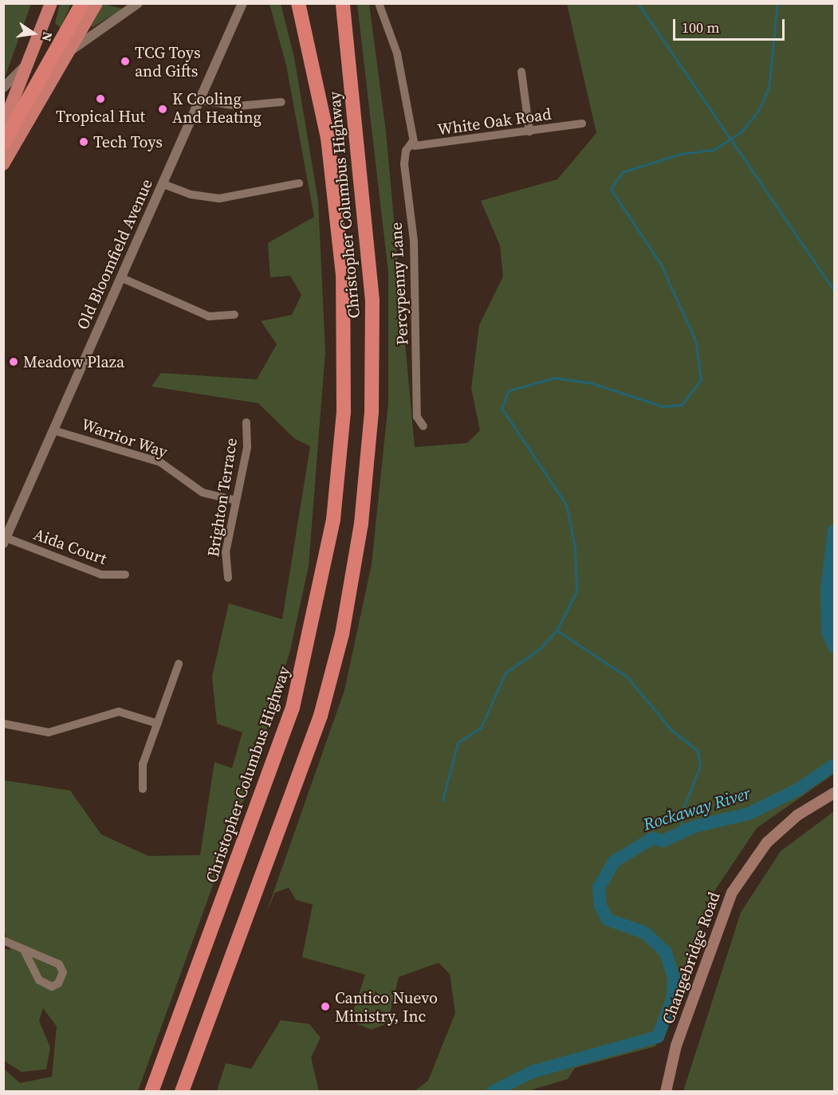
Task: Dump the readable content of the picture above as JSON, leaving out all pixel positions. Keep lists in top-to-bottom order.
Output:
{
  "streets": {
    "highway": ["Christopher Columbus Highway"],
    "main road": ["Changebridge Road"],
    "street": [
      "White Oak Road",
      "Old Bloomfield Avenue",
      "Percypenny Lane",
      "Warrior Way",
      "Brighton Terrace",
      "Aida Court"
    ]
  },
  "crossings": [
    ["White Oak Road", "Percypenny Lane"],
    ["Old Bloomfield Avenue", "Warrior Way"],
    ["Old Bloomfield Avenue", "Aida Court"],
    ["Warrior Way", "Brighton Terrace"]
  ],
  "water": ["Rockaway River"],
  "places": [
    "TCG Toys and Gifts",
    "Tropical Hut",
    "K Cooling And Heating",
    "Tech Toys",
    "Meadow Plaza",
    "Cantico Nuevo Ministry, Inc"
  ],
  "scale_bar": "100 m",
  "north": "right"
}
